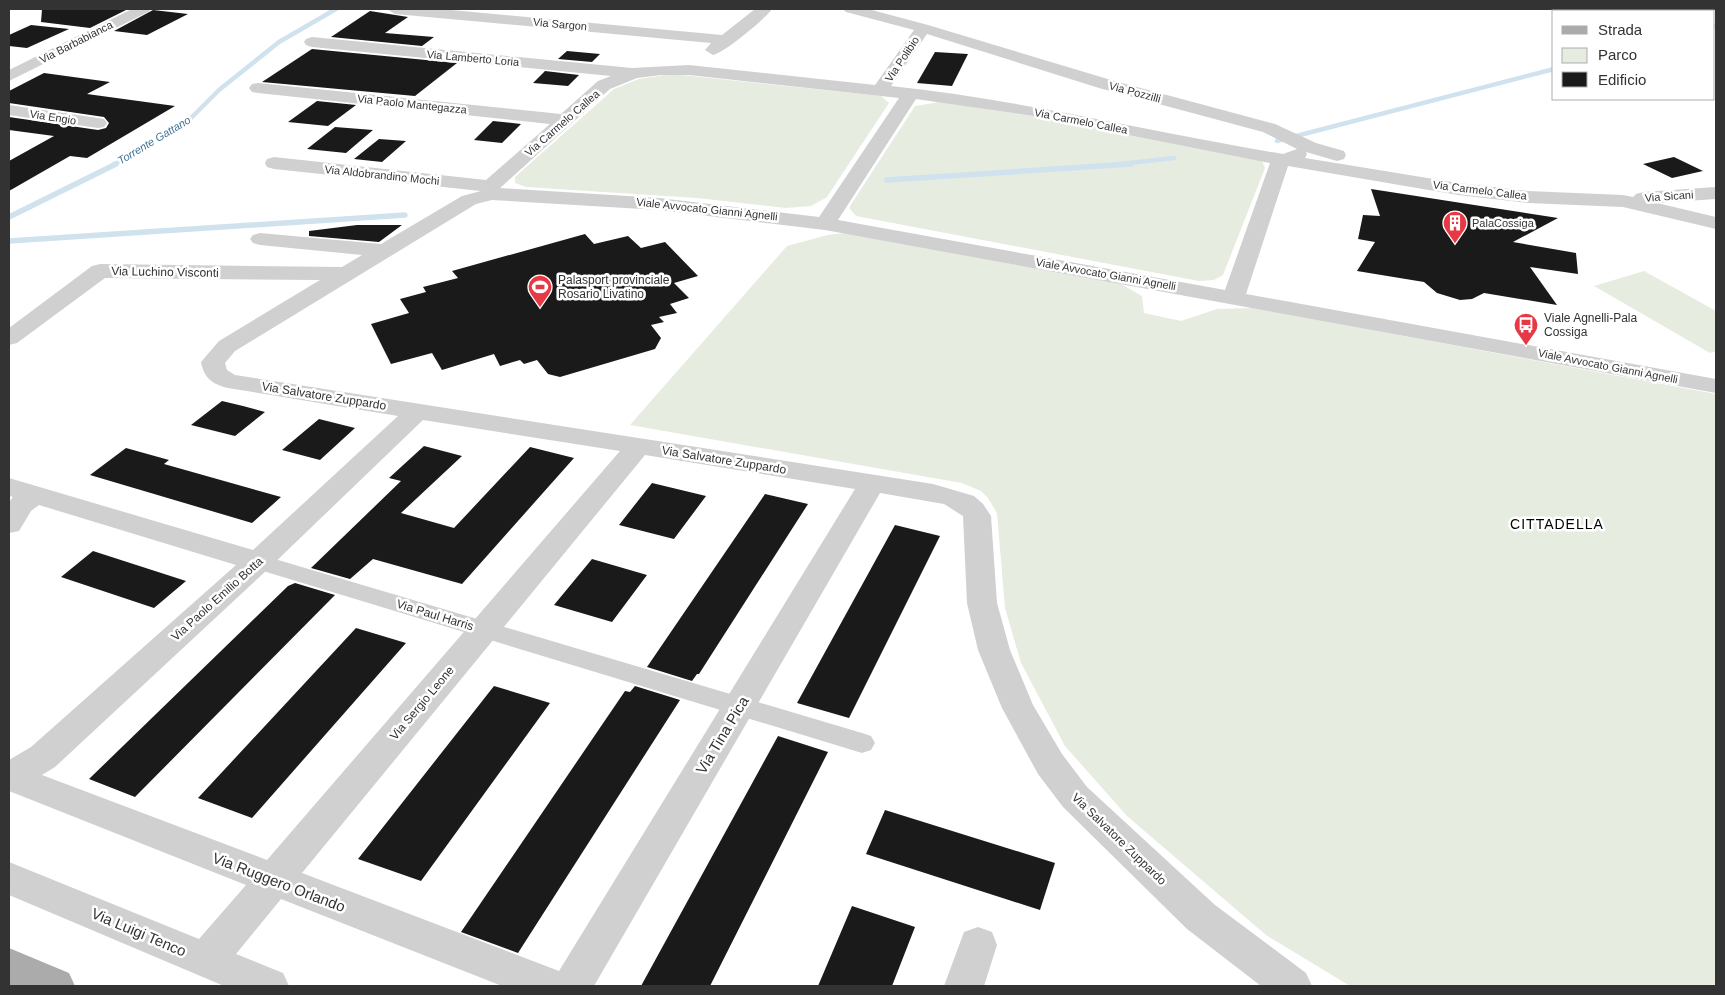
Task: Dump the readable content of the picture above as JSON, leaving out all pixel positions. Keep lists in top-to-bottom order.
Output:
{
  "streets": {
    "street": [
      "Via Sargon",
      "Via Barbabianca",
      "Via Lamberto Loria",
      "Via Polibio",
      "Via Pozzilli",
      "Via Paolo Mantegazza",
      "Via Engio",
      "Via Carmelo Callea",
      "Via Aldobrandino Mochi",
      "Via Sicani",
      "Viale Avvocato Gianni Agnelli",
      "Via Luchino Visconti",
      "Via Salvatore Zuppardo",
      "Via Paolo Emilio Botta",
      "Via Paul Harris",
      "Via Sergio Leone",
      "Via Tina Pica",
      "Via Ruggero Orlando",
      "Via Luigi Tenco"
    ]
  },
  "crossings": [
    ["Via Lamberto Loria", "Via Carmelo Callea"],
    ["Via Polibio", "Via Pozzilli"],
    ["Via Polibio", "Via Carmelo Callea"],
    ["Via Pozzilli", "Via Carmelo Callea"],
    ["Via Paolo Mantegazza", "Via Carmelo Callea"],
    ["Via Carmelo Callea", "Via Aldobrandino Mochi"],
    ["Via Carmelo Callea", "Via Sicani"],
    ["Via Carmelo Callea", "Viale Avvocato Gianni Agnelli"],
    ["Via Carmelo Callea", "Via Salvatore Zuppardo"],
    ["Via Aldobrandino Mochi", "Viale Avvocato Gianni Agnelli"],
    ["Via Aldobrandino Mochi", "Via Salvatore Zuppardo"],
    ["Viale Avvocato Gianni Agnelli", "Via Salvatore Zuppardo"],
    ["Via Luchino Visconti", "Via Salvatore Zuppardo"],
    ["Via Salvatore Zuppardo", "Via Paolo Emilio Botta"],
    ["Via Salvatore Zuppardo", "Via Sergio Leone"],
    ["Via Salvatore Zuppardo", "Via Tina Pica"],
    ["Via Paolo Emilio Botta", "Via Paul Harris"],
    ["Via Paolo Emilio Botta", "Via Ruggero Orlando"],
    ["Via Paul Harris", "Via Sergio Leone"],
    ["Via Paul Harris", "Via Tina Pica"],
    ["Via Sergio Leone", "Via Ruggero Orlando"],
    ["Via Sergio Leone", "Via Luigi Tenco"]
  ],
  "districts": ["CITTADELLA"],
  "water": ["Torrente Gattano"],
  "places": {
    "building": ["PalaCossiga"],
    "sports": ["Palasport provinciale Rosario Livatino"],
    "bus stop": ["Viale Agnelli-Pala Cossiga"]
  },
  "legend": ["Strada", "Parco", "Edificio"]
}
